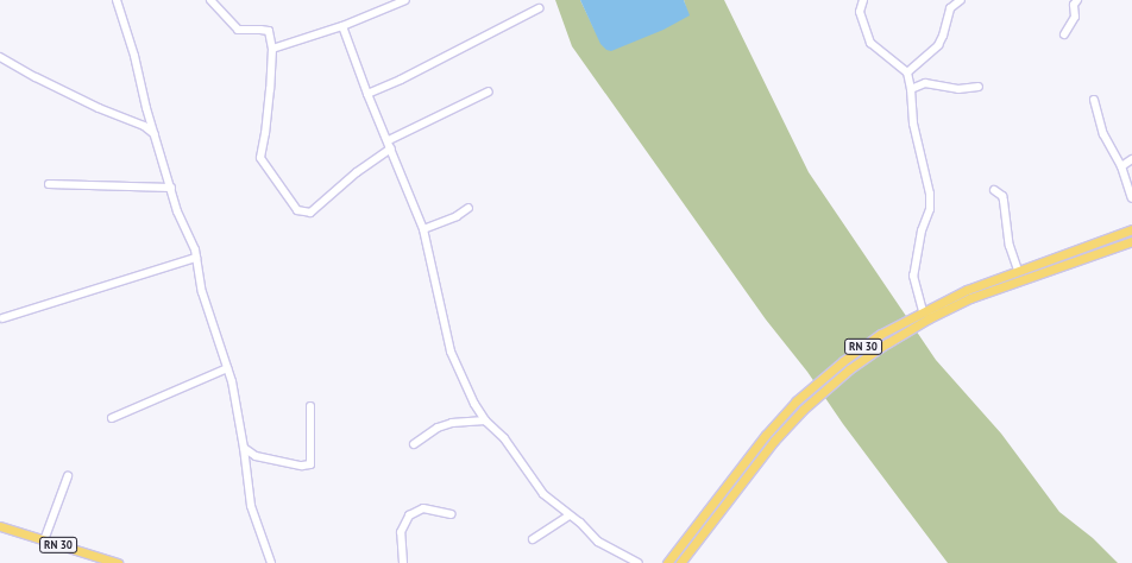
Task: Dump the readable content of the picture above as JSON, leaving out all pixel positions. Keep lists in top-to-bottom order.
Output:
{
  "streets": {
    "main road": ["RN 30"]
  }
}
